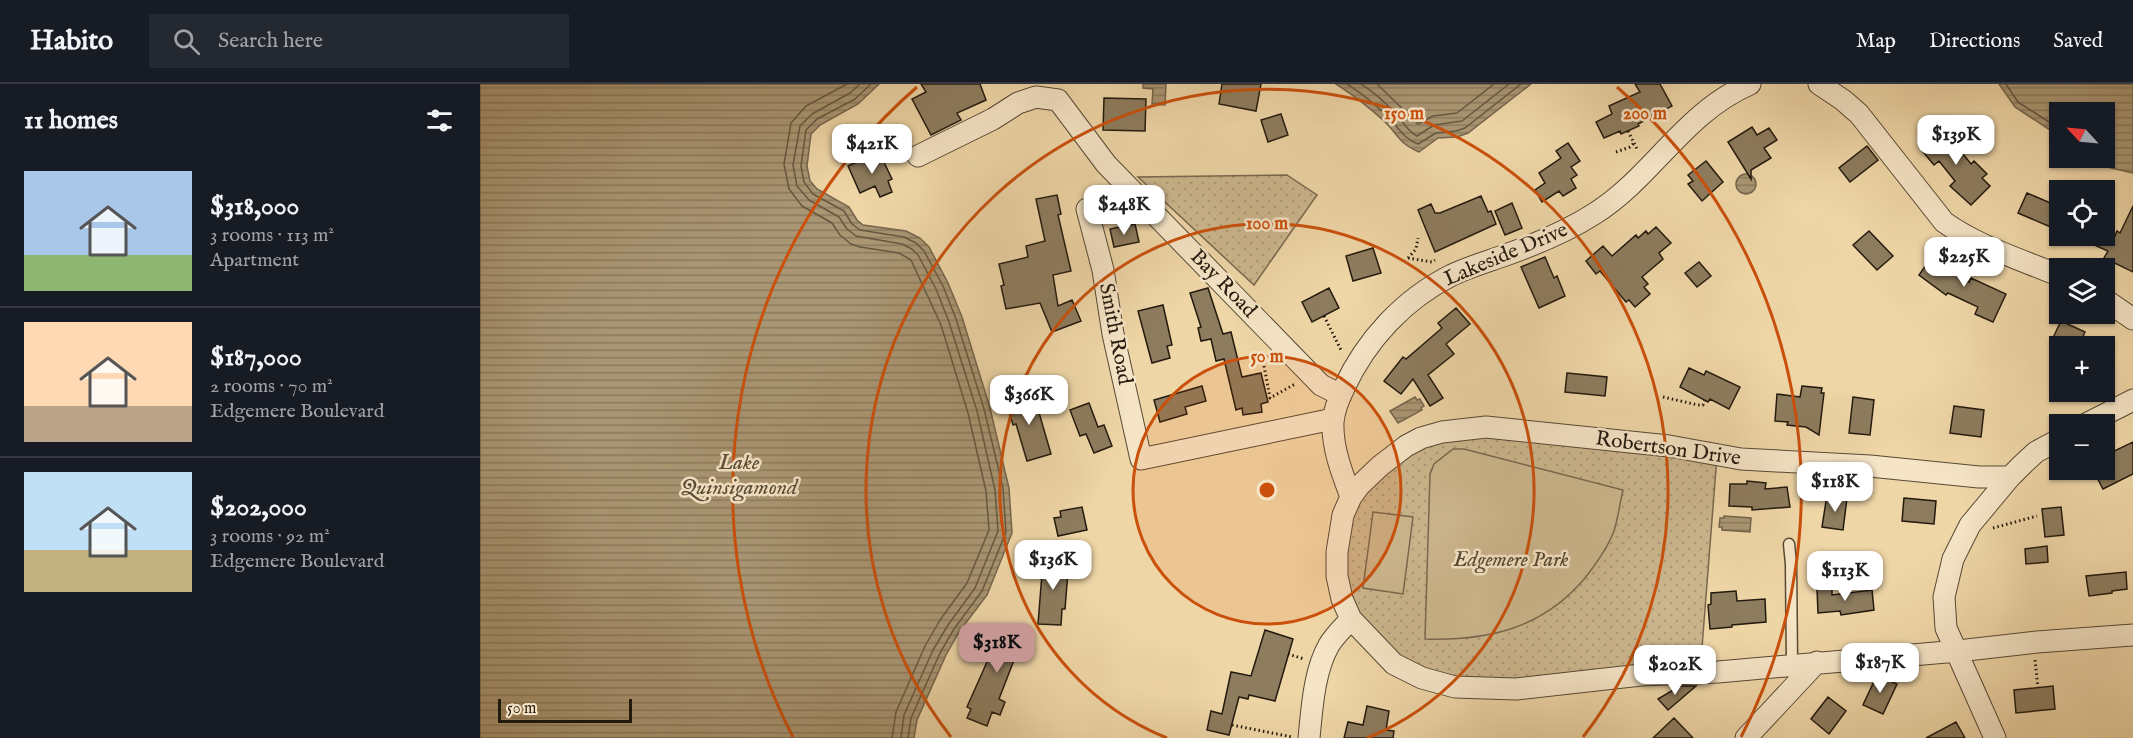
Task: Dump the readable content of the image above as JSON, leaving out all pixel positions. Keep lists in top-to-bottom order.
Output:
{
  "streets": {
    "street": [
      "Lakeside Drive",
      "Bay Road",
      "Smith Road",
      "Robertson Drive"
    ]
  },
  "crossings": [
    ["Lakeside Drive", "Bay Road"],
    ["Lakeside Drive", "Smith Road"]
  ],
  "water": ["Lake Quinsigamond"],
  "parks": ["Edgemere Park"],
  "scale_bar": "50 m",
  "north": "top left",
  "page": {
    "header": "Habito",
    "search": "Search here",
    "nav": ["Map", "Directions", "Saved"],
    "heading": "11 homes",
    "map_buttons": ["+", "−"],
    "price": [
      "$139K",
      "$421K",
      "$248K",
      "$225K",
      "$366K",
      "$118K",
      "$136K",
      "$113K",
      "$318K",
      "$187K",
      "$202K"
    ],
    "list": [
      {
        "name": "$318,000",
        "note": "3 rooms · 113 m² · Apartment"
      },
      {
        "name": "$187,000",
        "note": "2 rooms · 70 m² · Edgemere Boulevard"
      },
      {
        "name": "$202,000",
        "note": "3 rooms · 92 m² · Edgemere Boulevard"
      }
    ],
    "scale": "50 m"
  },
  "rings": [
    "200 m",
    "150 m",
    "100 m",
    "50 m"
  ]
}
